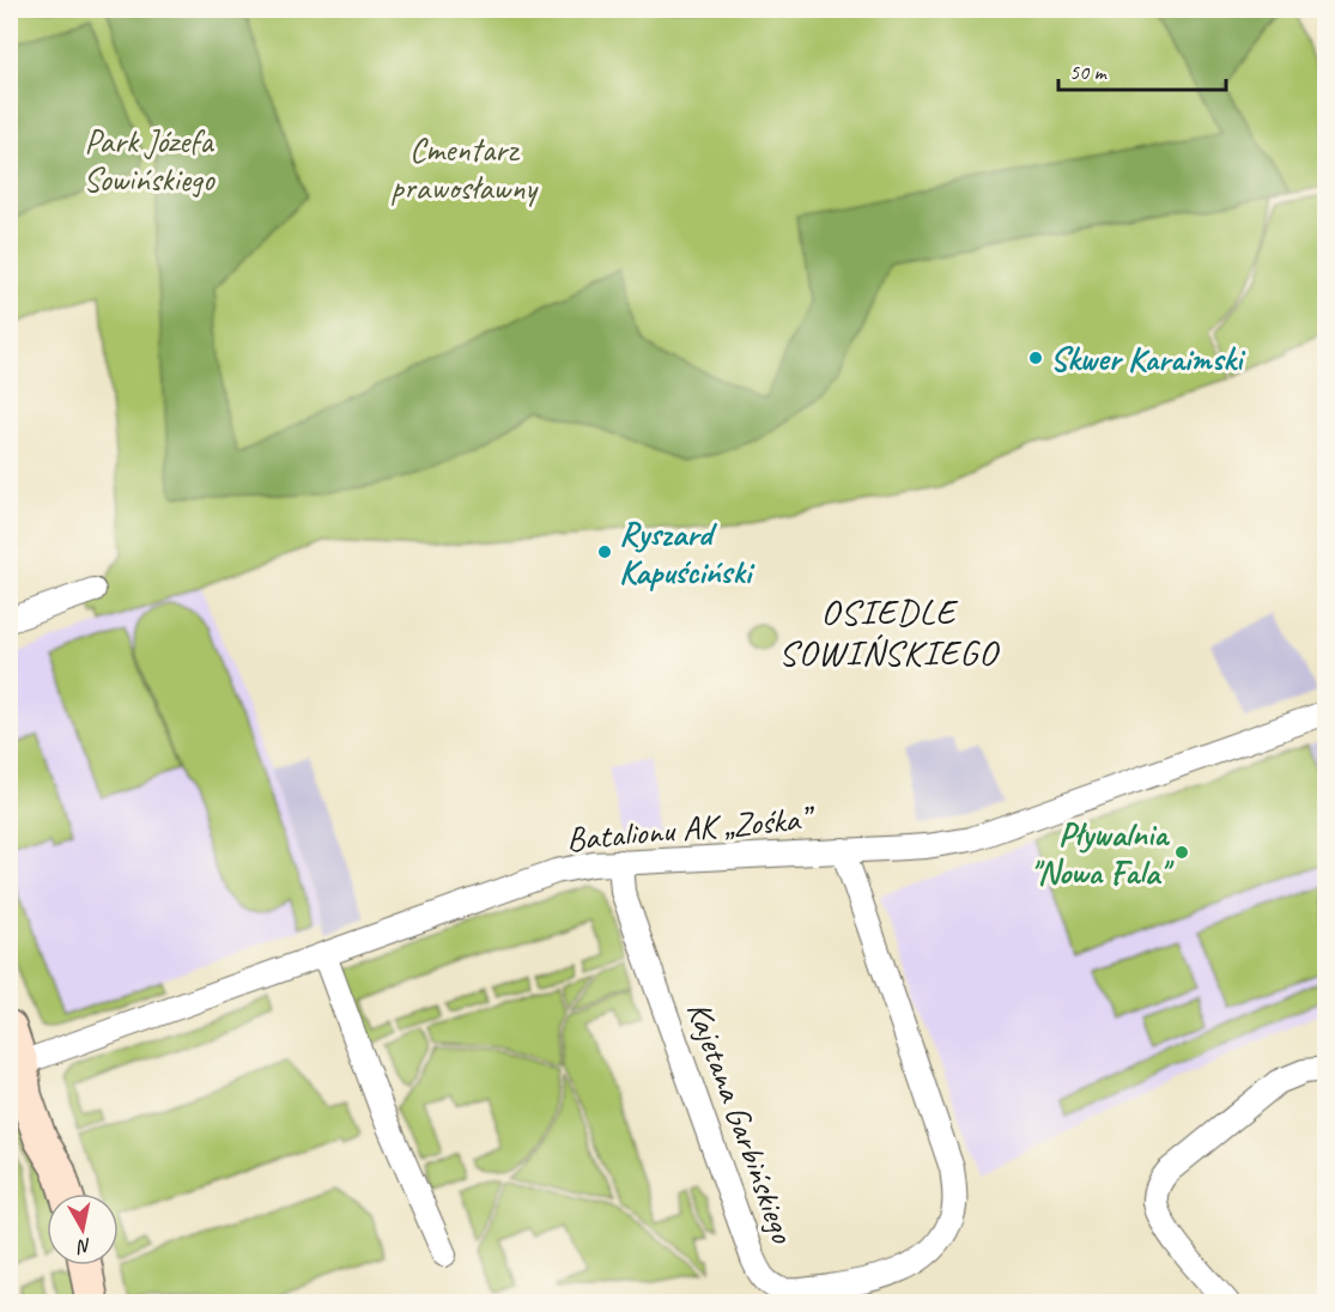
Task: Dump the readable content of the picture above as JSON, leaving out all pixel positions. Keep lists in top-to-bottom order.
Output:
{
  "streets": {
    "street": ["Batalionu AK „Zośka”", "Kajetana Garbińskiego"]
  },
  "crossings": [
    ["Batalionu AK „Zośka”", "Kajetana Garbińskiego"]
  ],
  "districts": ["OSIEDLE SOWIŃSKIEGO"],
  "parks": ["Park Józefa Sowińskiego", "Cmentarz prawosławny"],
  "places": ["Skwer Karaimski", "Ryszard Kapuściński", "Pływalnia \"Nowa Fala\""],
  "scale_bar": "50 m",
  "north": "bottom"
}
